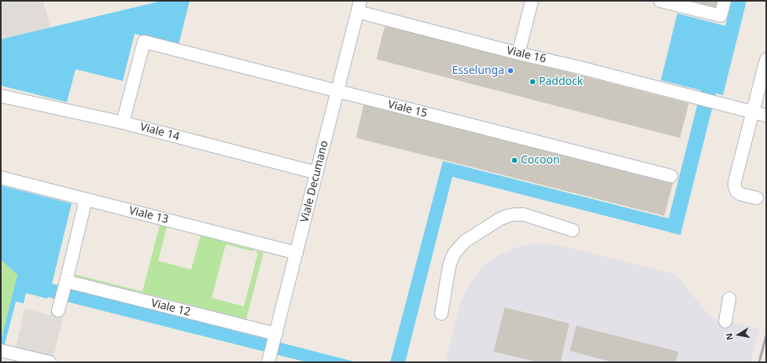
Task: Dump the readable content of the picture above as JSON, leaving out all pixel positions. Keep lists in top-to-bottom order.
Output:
{
  "streets": {
    "lane": [
      "Viale 16",
      "Viale 15",
      "Viale 14",
      "Viale Decumano",
      "Viale 13",
      "Viale 12"
    ]
  },
  "crossings": [
    ["Viale 16", "Viale Decumano"],
    ["Viale 15", "Viale 14"],
    ["Viale 15", "Viale Decumano"],
    ["Viale 14", "Viale Decumano"],
    ["Viale Decumano", "Viale 13"],
    ["Viale Decumano", "Viale 12"]
  ],
  "places": ["Esselunga", "Paddock", "Cocoon"],
  "north": "left"
}
